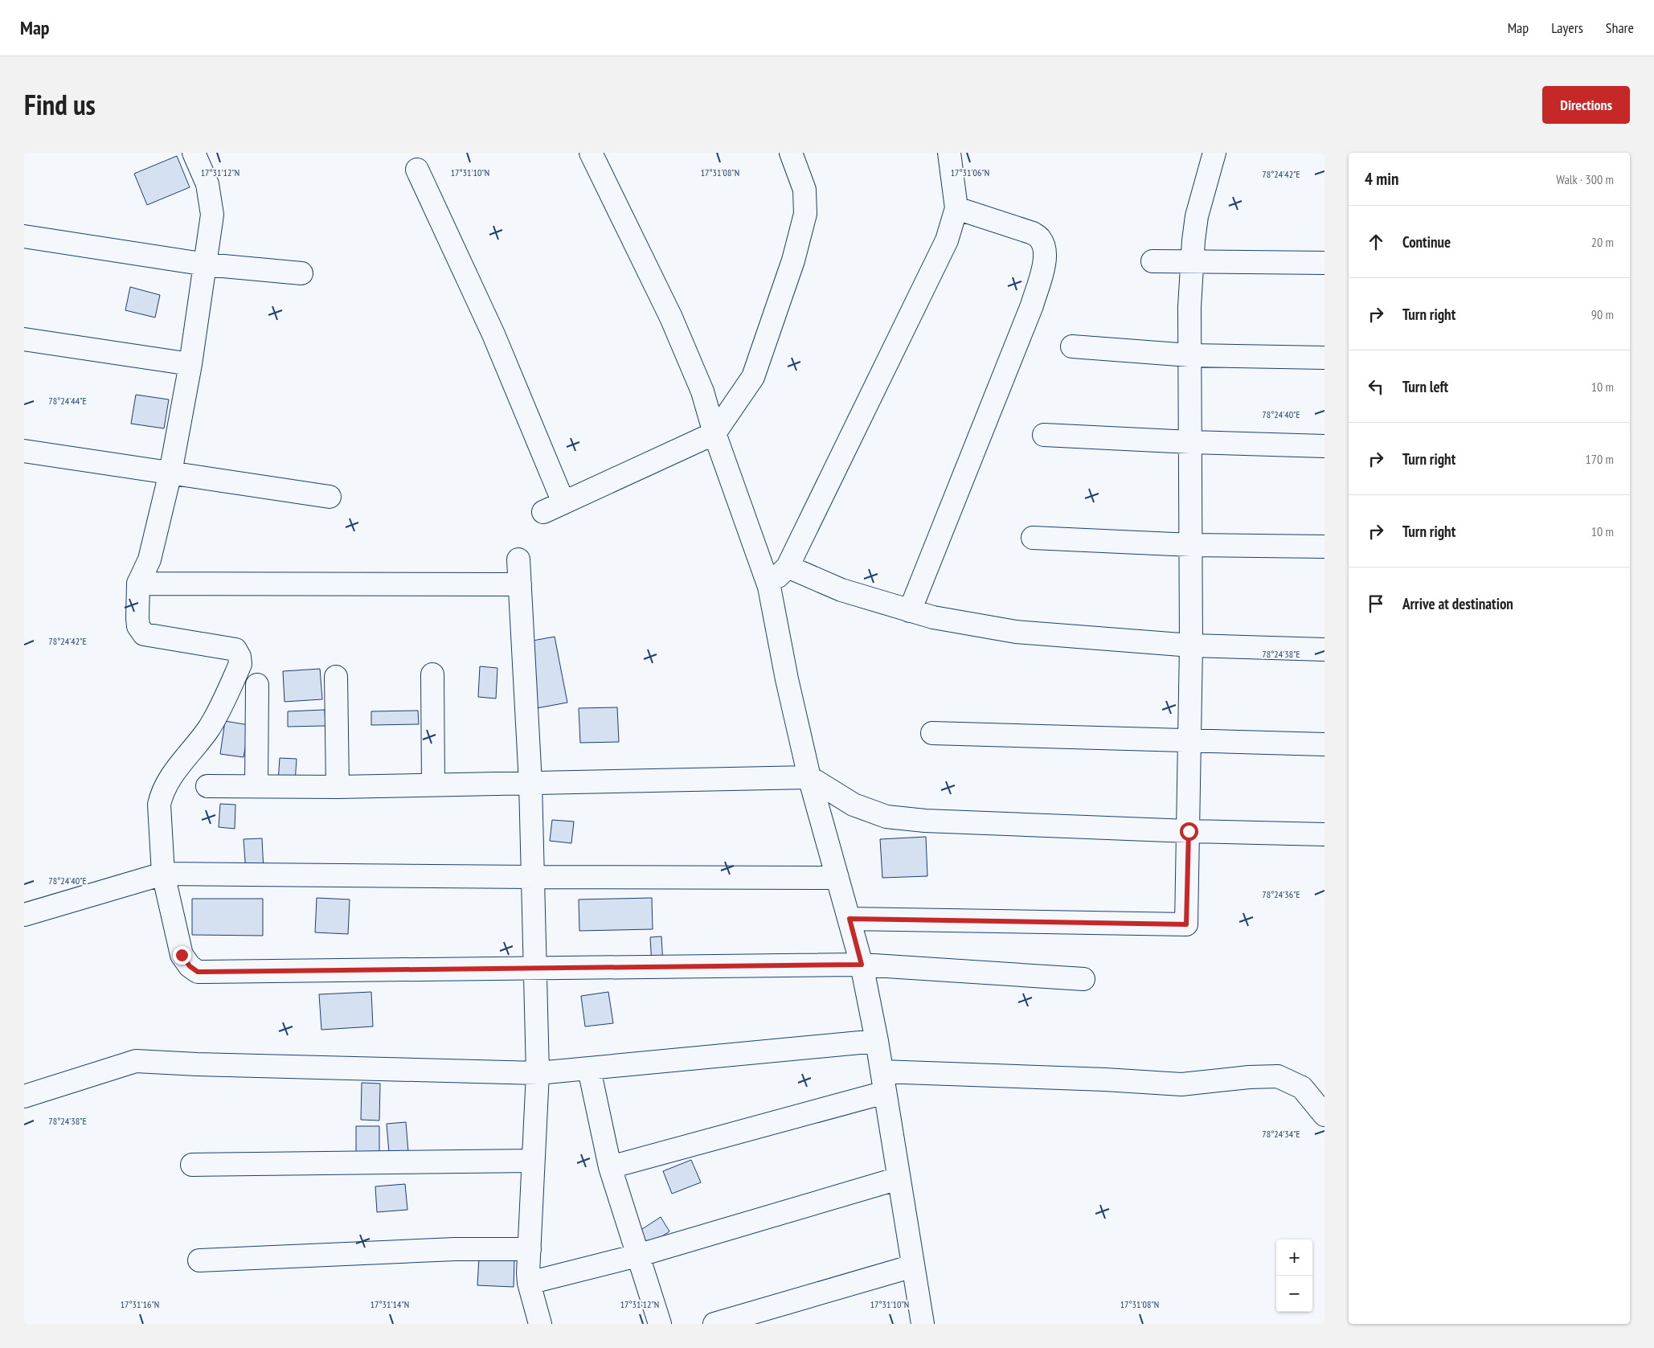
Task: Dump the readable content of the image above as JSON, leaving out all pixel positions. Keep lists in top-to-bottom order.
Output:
{
  "page": {
    "header": "Map",
    "nav": ["Map", "Layers", "Share"],
    "title": "Find us",
    "buttons": "Directions",
    "heading": ["4 min", "Walk · 300 m"],
    "list": [
      ["Continue", "20 m"],
      ["Turn right", "90 m"],
      ["Turn left", "10 m"],
      ["Turn right", "170 m"],
      ["Turn right", "10 m"],
      "Arrive at destination"
    ],
    "map_buttons": ["+", "−"]
  },
  "coordinates": [
    "17°31'12\"N",
    "17°31'10\"N",
    "17°31'08\"N",
    "17°31'06\"N",
    "78°24'42\"E",
    "78°24'44\"E",
    "78°24'40\"E",
    "78°24'38\"E",
    "78°24'36\"E",
    "78°24'34\"E",
    "17°31'16\"N",
    "17°31'14\"N"
  ]
}
